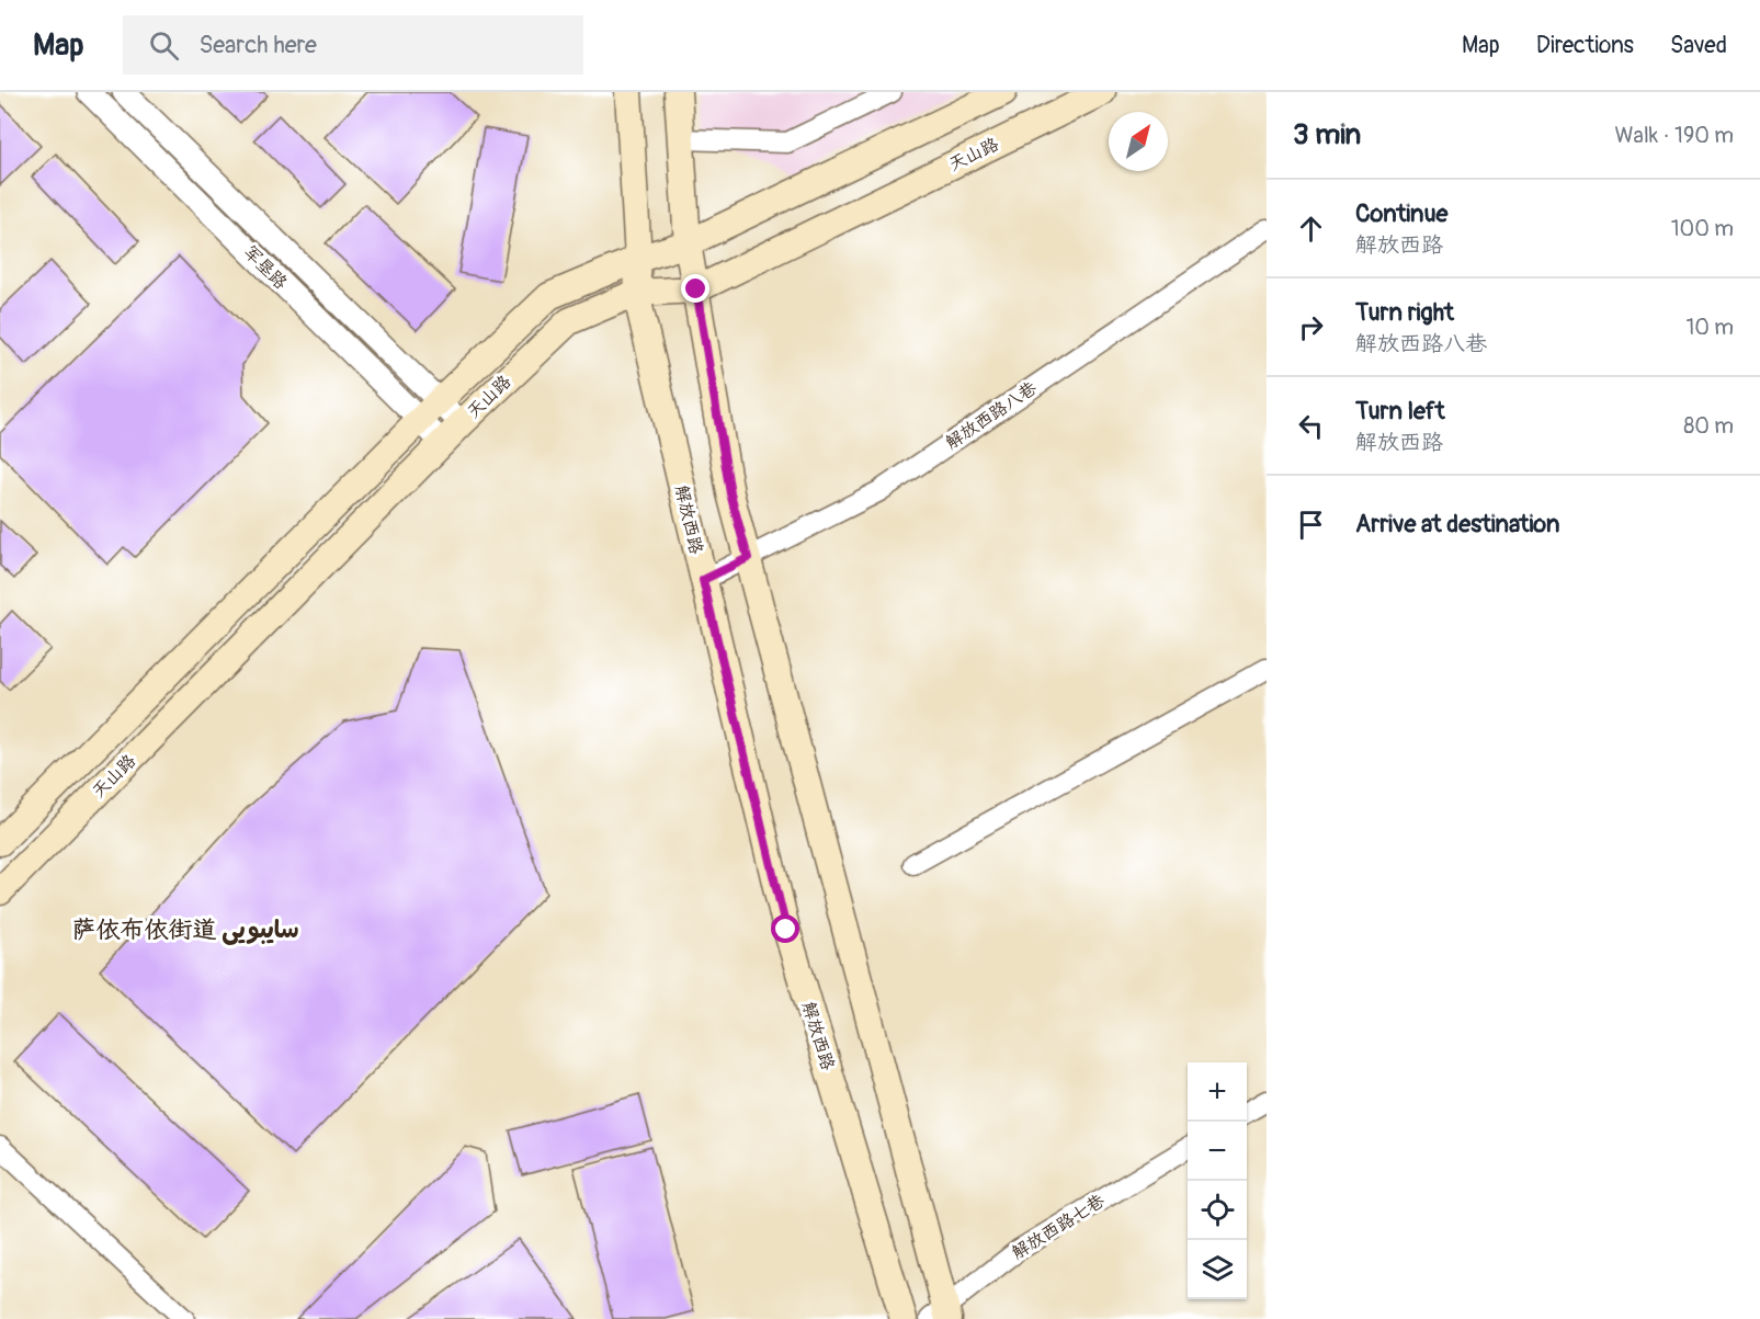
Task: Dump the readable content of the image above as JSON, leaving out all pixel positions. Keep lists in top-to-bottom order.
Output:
{
  "streets": {
    "main road": ["天山路", "解放西路"],
    "street": ["军垦路", "解放西路八巷", "解放西路七巷"]
  },
  "crossings": [
    ["天山路", "军垦路"],
    ["天山路", "解放西路"],
    ["解放西路八巷", "解放西路"]
  ],
  "districts": ["萨依布依街道 سايبويى"],
  "north": "top right",
  "page": {
    "header": "Map",
    "search": "Search here",
    "nav": ["Map", "Directions", "Saved"],
    "heading": ["3 min", "Walk · 190 m"],
    "list": [
      ["Continue", "解放西路", "100 m"],
      ["Turn right", "解放西路八巷", "10 m"],
      ["Turn left", "解放西路", "80 m"],
      "Arrive at destination"
    ],
    "map_buttons": ["+", "−"]
  }
}
